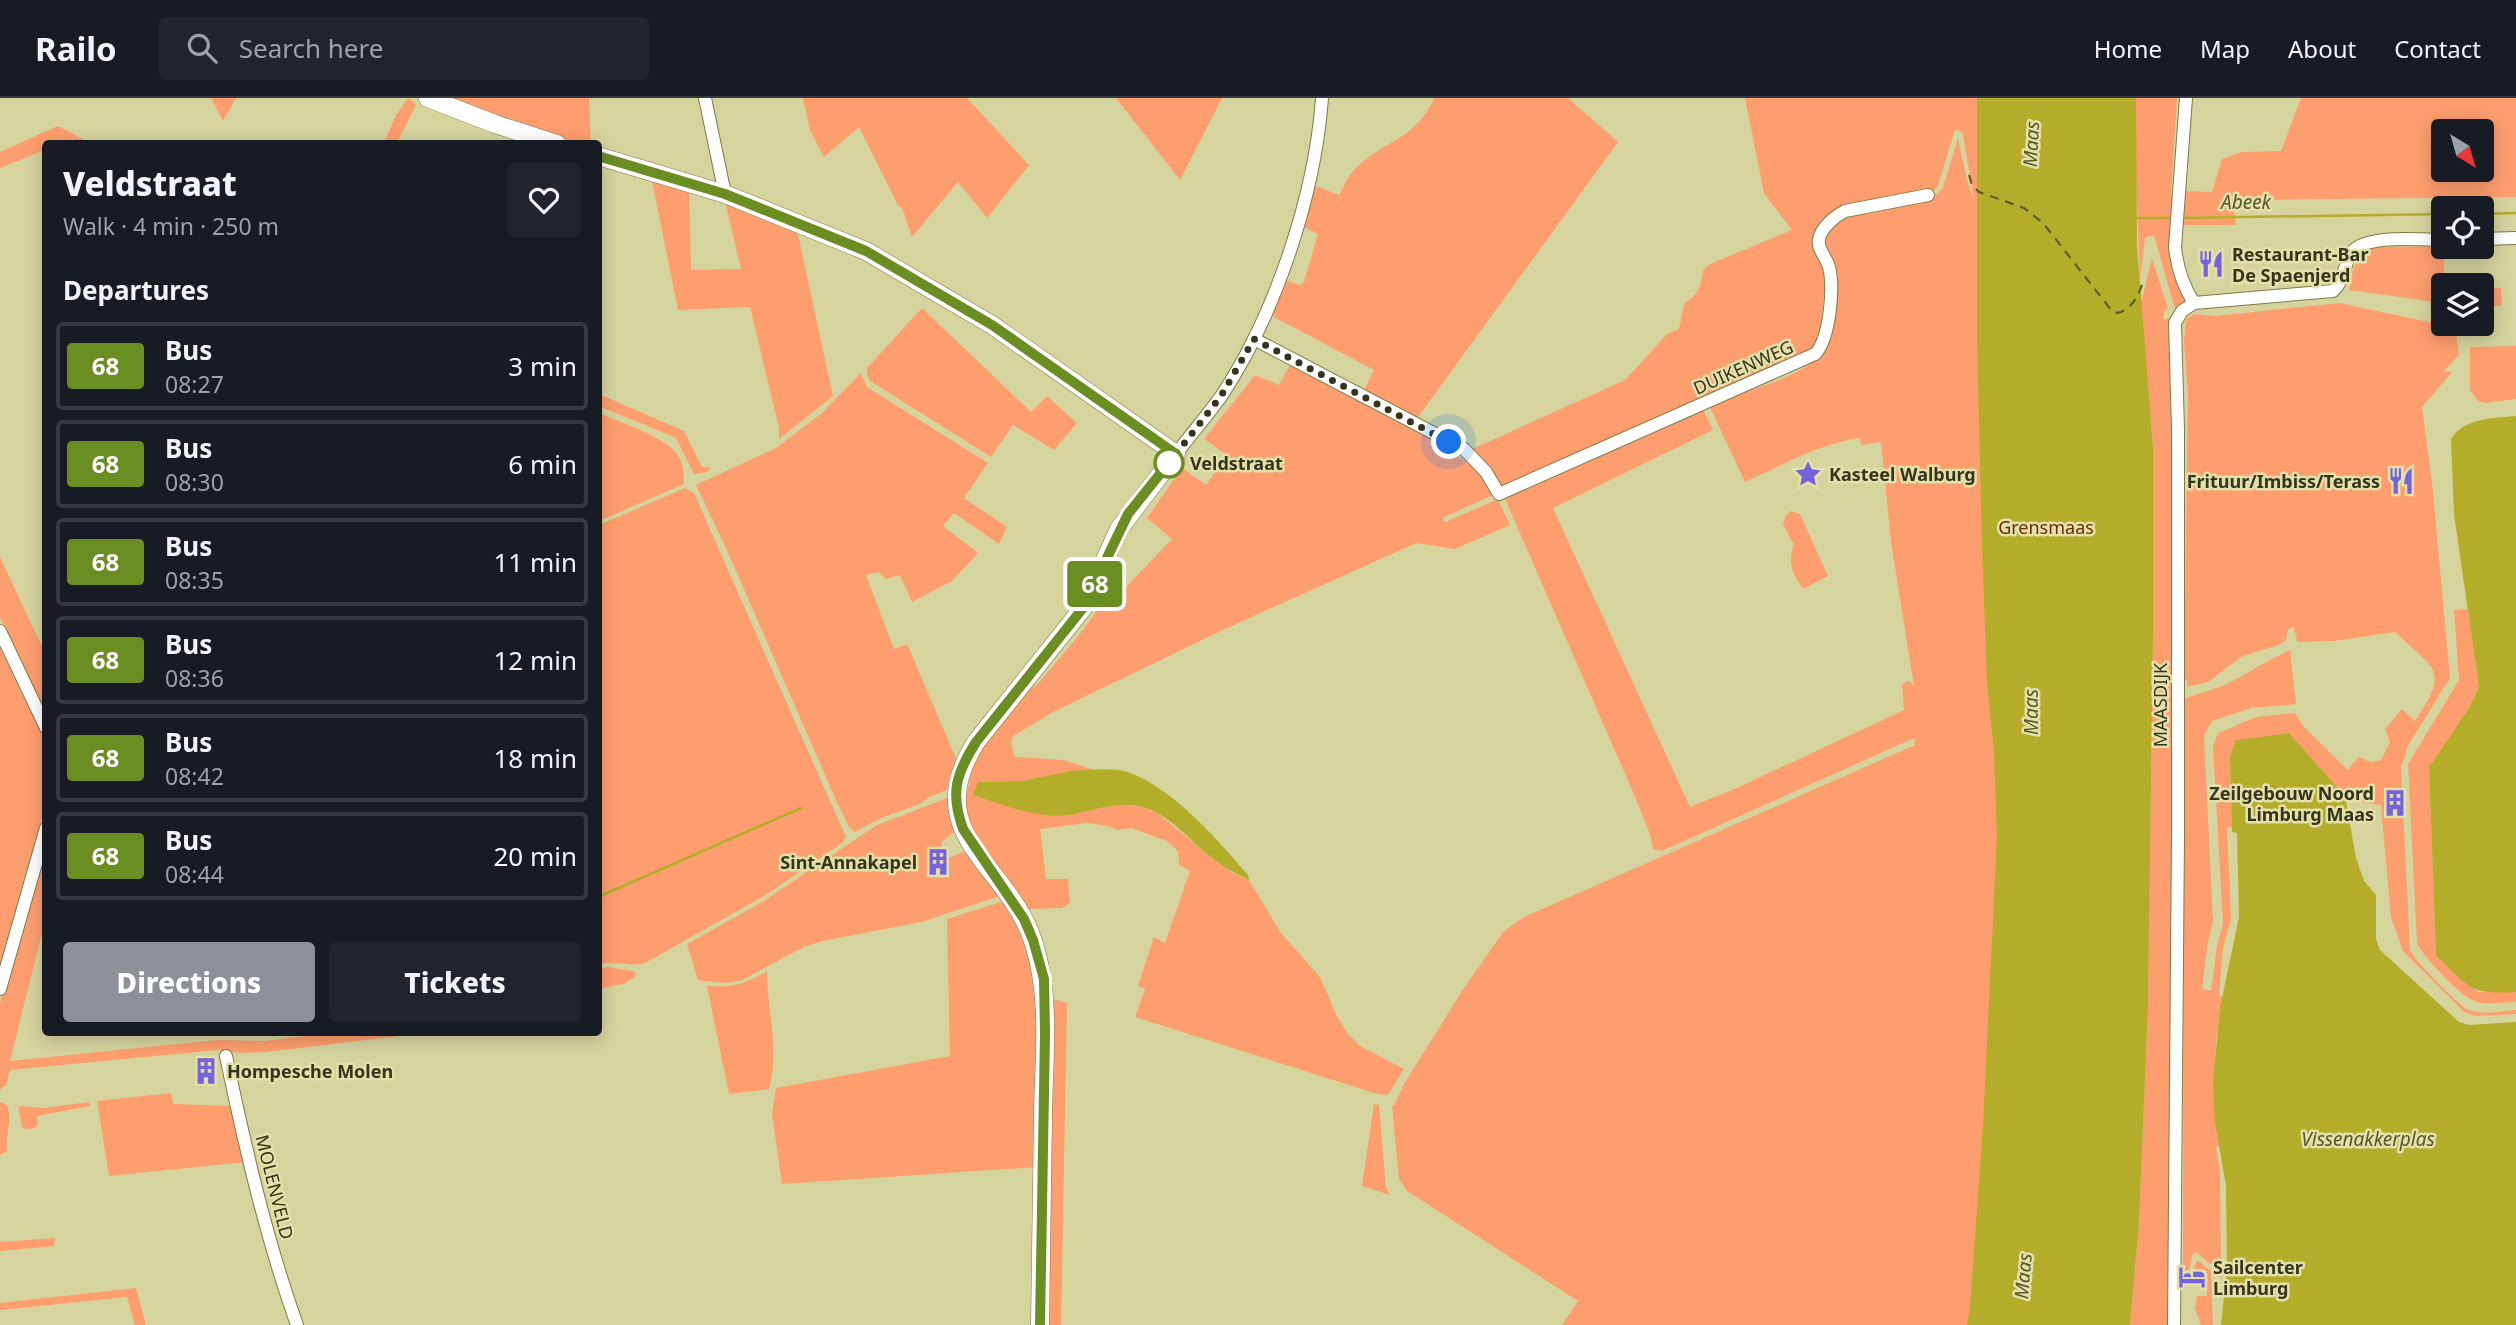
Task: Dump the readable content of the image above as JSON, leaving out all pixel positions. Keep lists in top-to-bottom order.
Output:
{
  "streets": {
    "street": ["DUIKENWEG", "MAASDIJK", "MOLENVELD"]
  },
  "water": ["Maas", "Abeek", "Vissenakkerplas"],
  "parks": ["Grensmaas"],
  "places": {
    "restaurant": ["Restaurant-Bar De Spaenjerd", "Frituur/Imbiss/Terass"],
    "other": ["Veldstraat"],
    "place": ["Kasteel Walburg"],
    "building": ["Zeilgebouw Noord Limburg Maas", "Sint-Annakapel", "Hompesche Molen"],
    "hotel": ["Sailcenter Limburg"]
  },
  "lines": ["bus line 68"],
  "north": "bottom right",
  "page": {
    "header": "Railo",
    "search": "Search here",
    "nav": [
      "Home",
      "Map",
      "About",
      "Contact"
    ],
    "on_map": "68",
    "heading": [
      ["Veldstraat", "Walk · 4 min · 250 m"],
      "Departures"
    ],
    "list": [
      {
        "mark": "68",
        "name": "Bus",
        "note": "08:27",
        "value": "3 min"
      },
      {
        "mark": "68",
        "name": "Bus",
        "note": "08:30",
        "value": "6 min"
      },
      {
        "mark": "68",
        "name": "Bus",
        "note": "08:35",
        "value": "11 min"
      },
      {
        "mark": "68",
        "name": "Bus",
        "note": "08:36",
        "value": "12 min"
      },
      {
        "mark": "68",
        "name": "Bus",
        "note": "08:42",
        "value": "18 min"
      },
      {
        "mark": "68",
        "name": "Bus",
        "note": "08:44",
        "value": "20 min"
      }
    ],
    "buttons": ["Directions", "Tickets"]
  }
}
